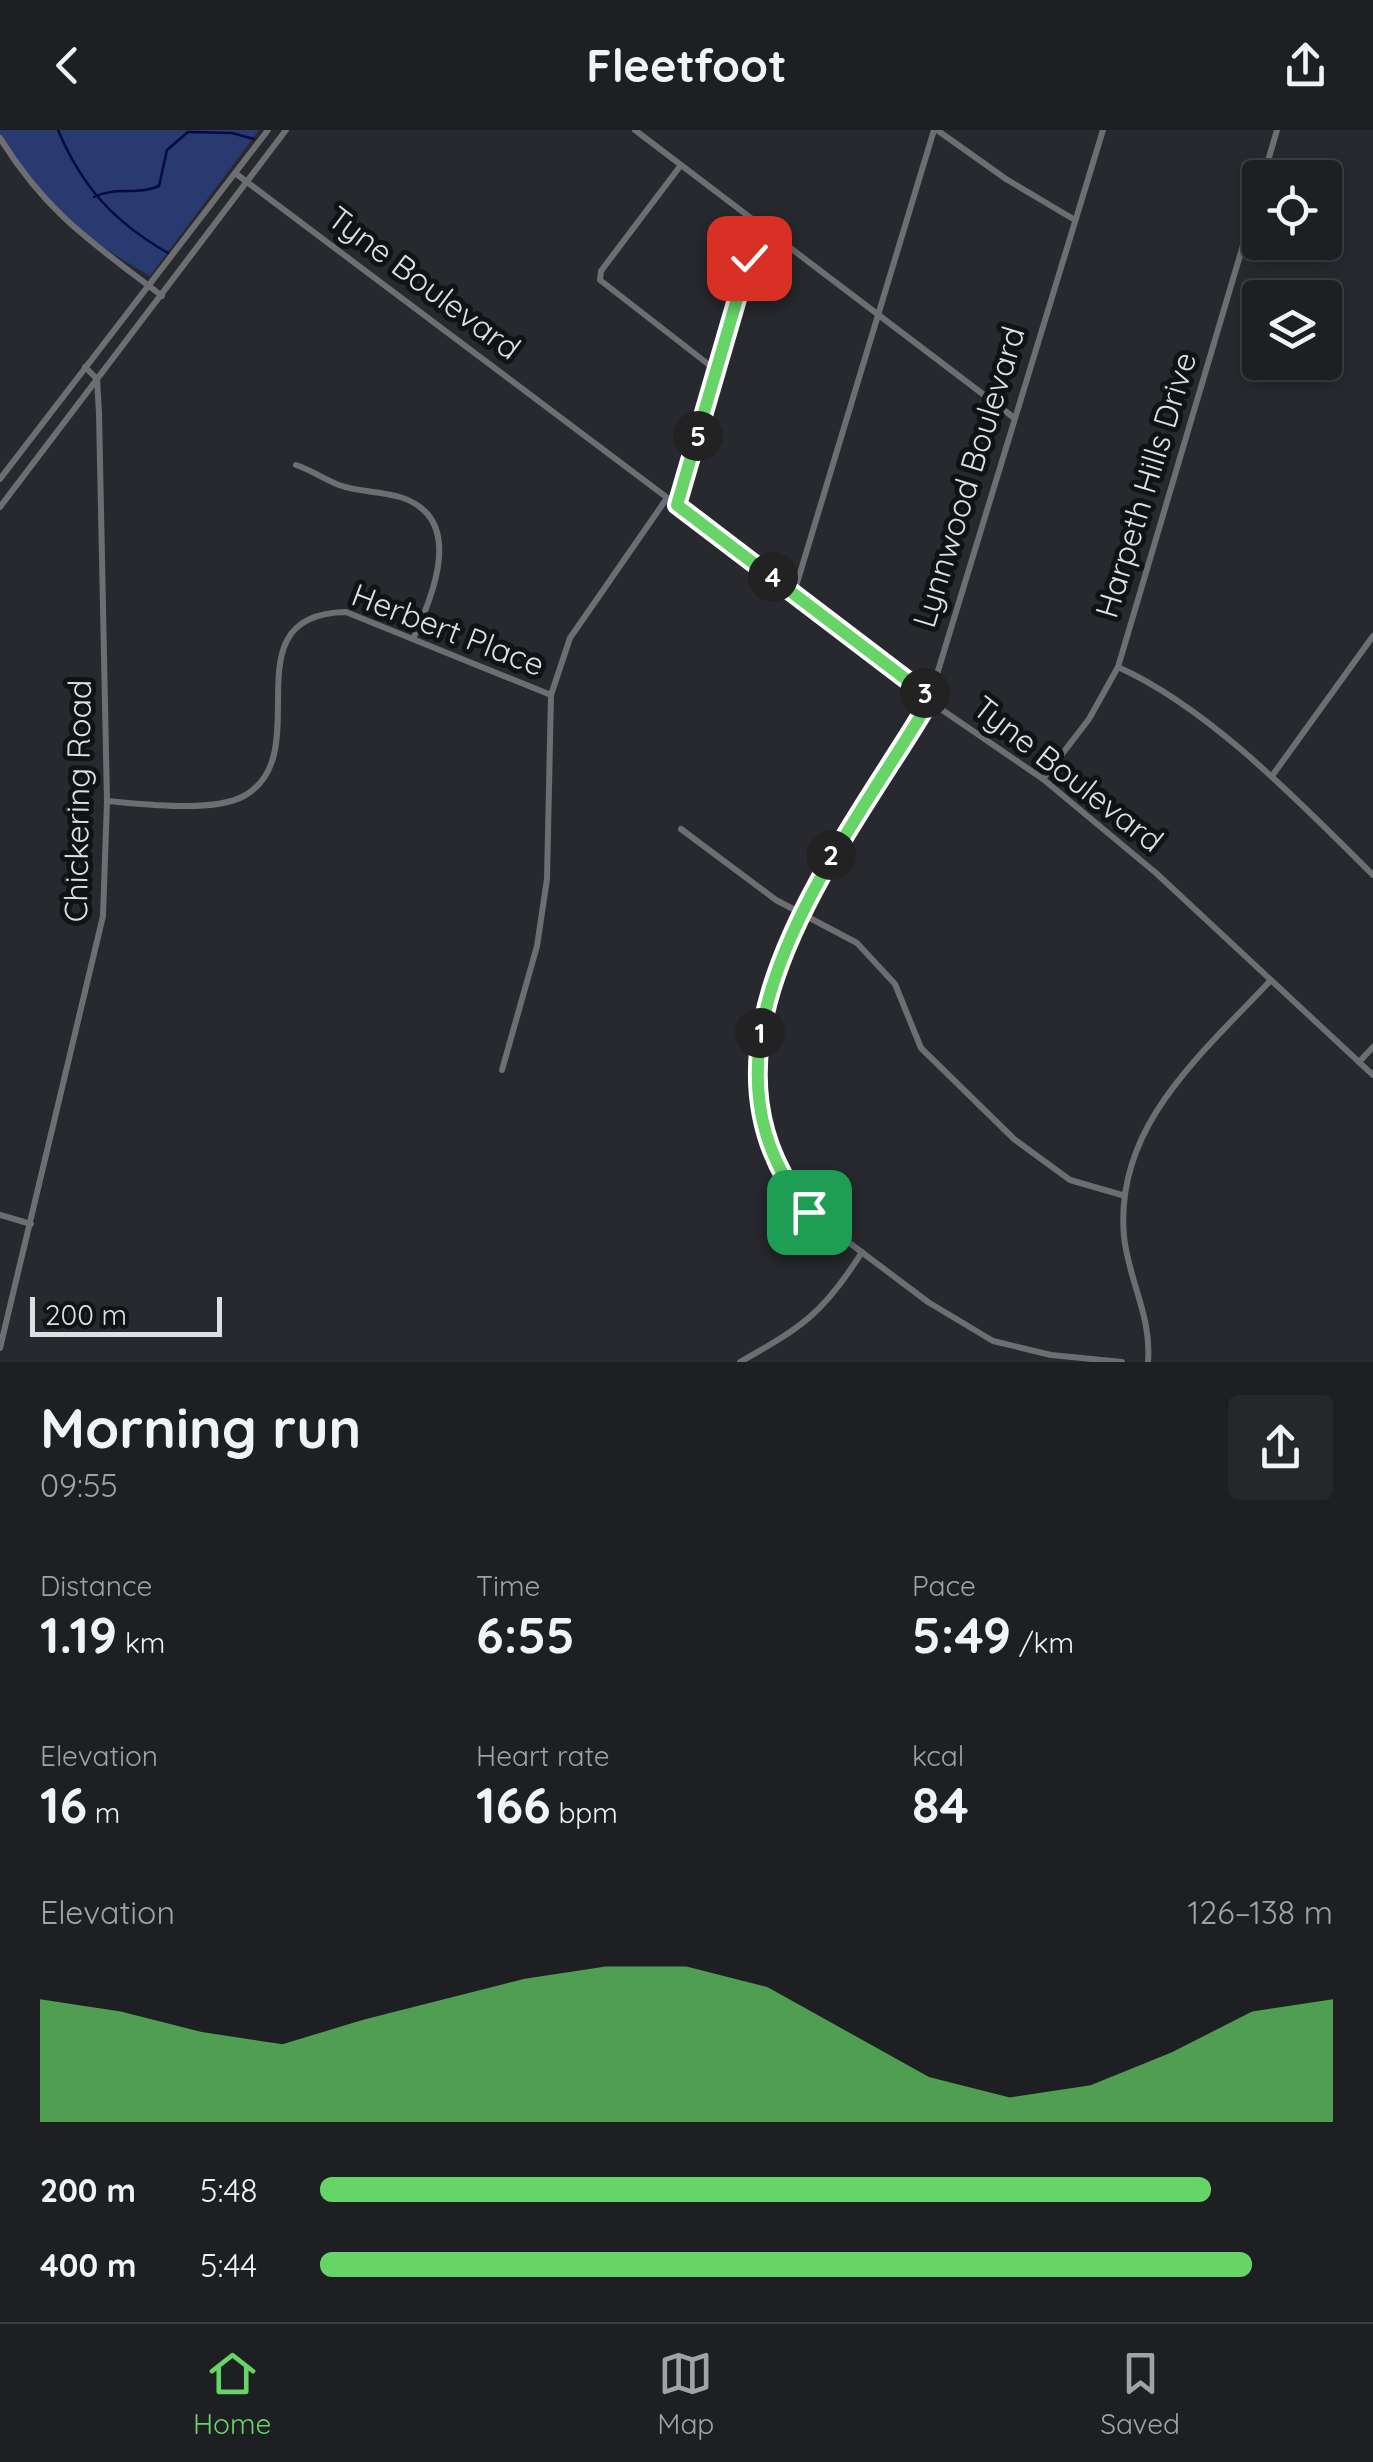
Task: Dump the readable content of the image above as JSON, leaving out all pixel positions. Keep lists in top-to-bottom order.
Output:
{
  "streets": {
    "street": [
      "Tyne Boulevard",
      "Lynnwood Boulevard",
      "Harpeth Hills Drive",
      "Herbert Place",
      "Chickering Road"
    ]
  },
  "crossings": [
    ["Tyne Boulevard", "Lynnwood Boulevard"],
    ["Tyne Boulevard", "Harpeth Hills Drive"],
    ["Herbert Place", "Chickering Road"]
  ],
  "scale_bar": "200 m",
  "page": {
    "header": "Fleetfoot",
    "pins": [
      "5",
      "4",
      "3",
      "2",
      "1"
    ],
    "scale": "200 m",
    "heading": ["Morning run", "09:55"],
    "stats": [
      ["Distance", "1.19 km"],
      ["Time", "6:55"],
      ["Pace", "5:49 /km"],
      ["Elevation", "16 m"],
      ["Heart rate", "166 bpm"],
      ["kcal", "84"]
    ],
    "chart": ["Elevation", "126–138 m"],
    "list": [
      {
        "name": "200 m",
        "note": "5:48"
      },
      {
        "name": "400 m",
        "note": "5:44"
      }
    ],
    "tabs": ["Home", "Map", "Saved"]
  }
}
